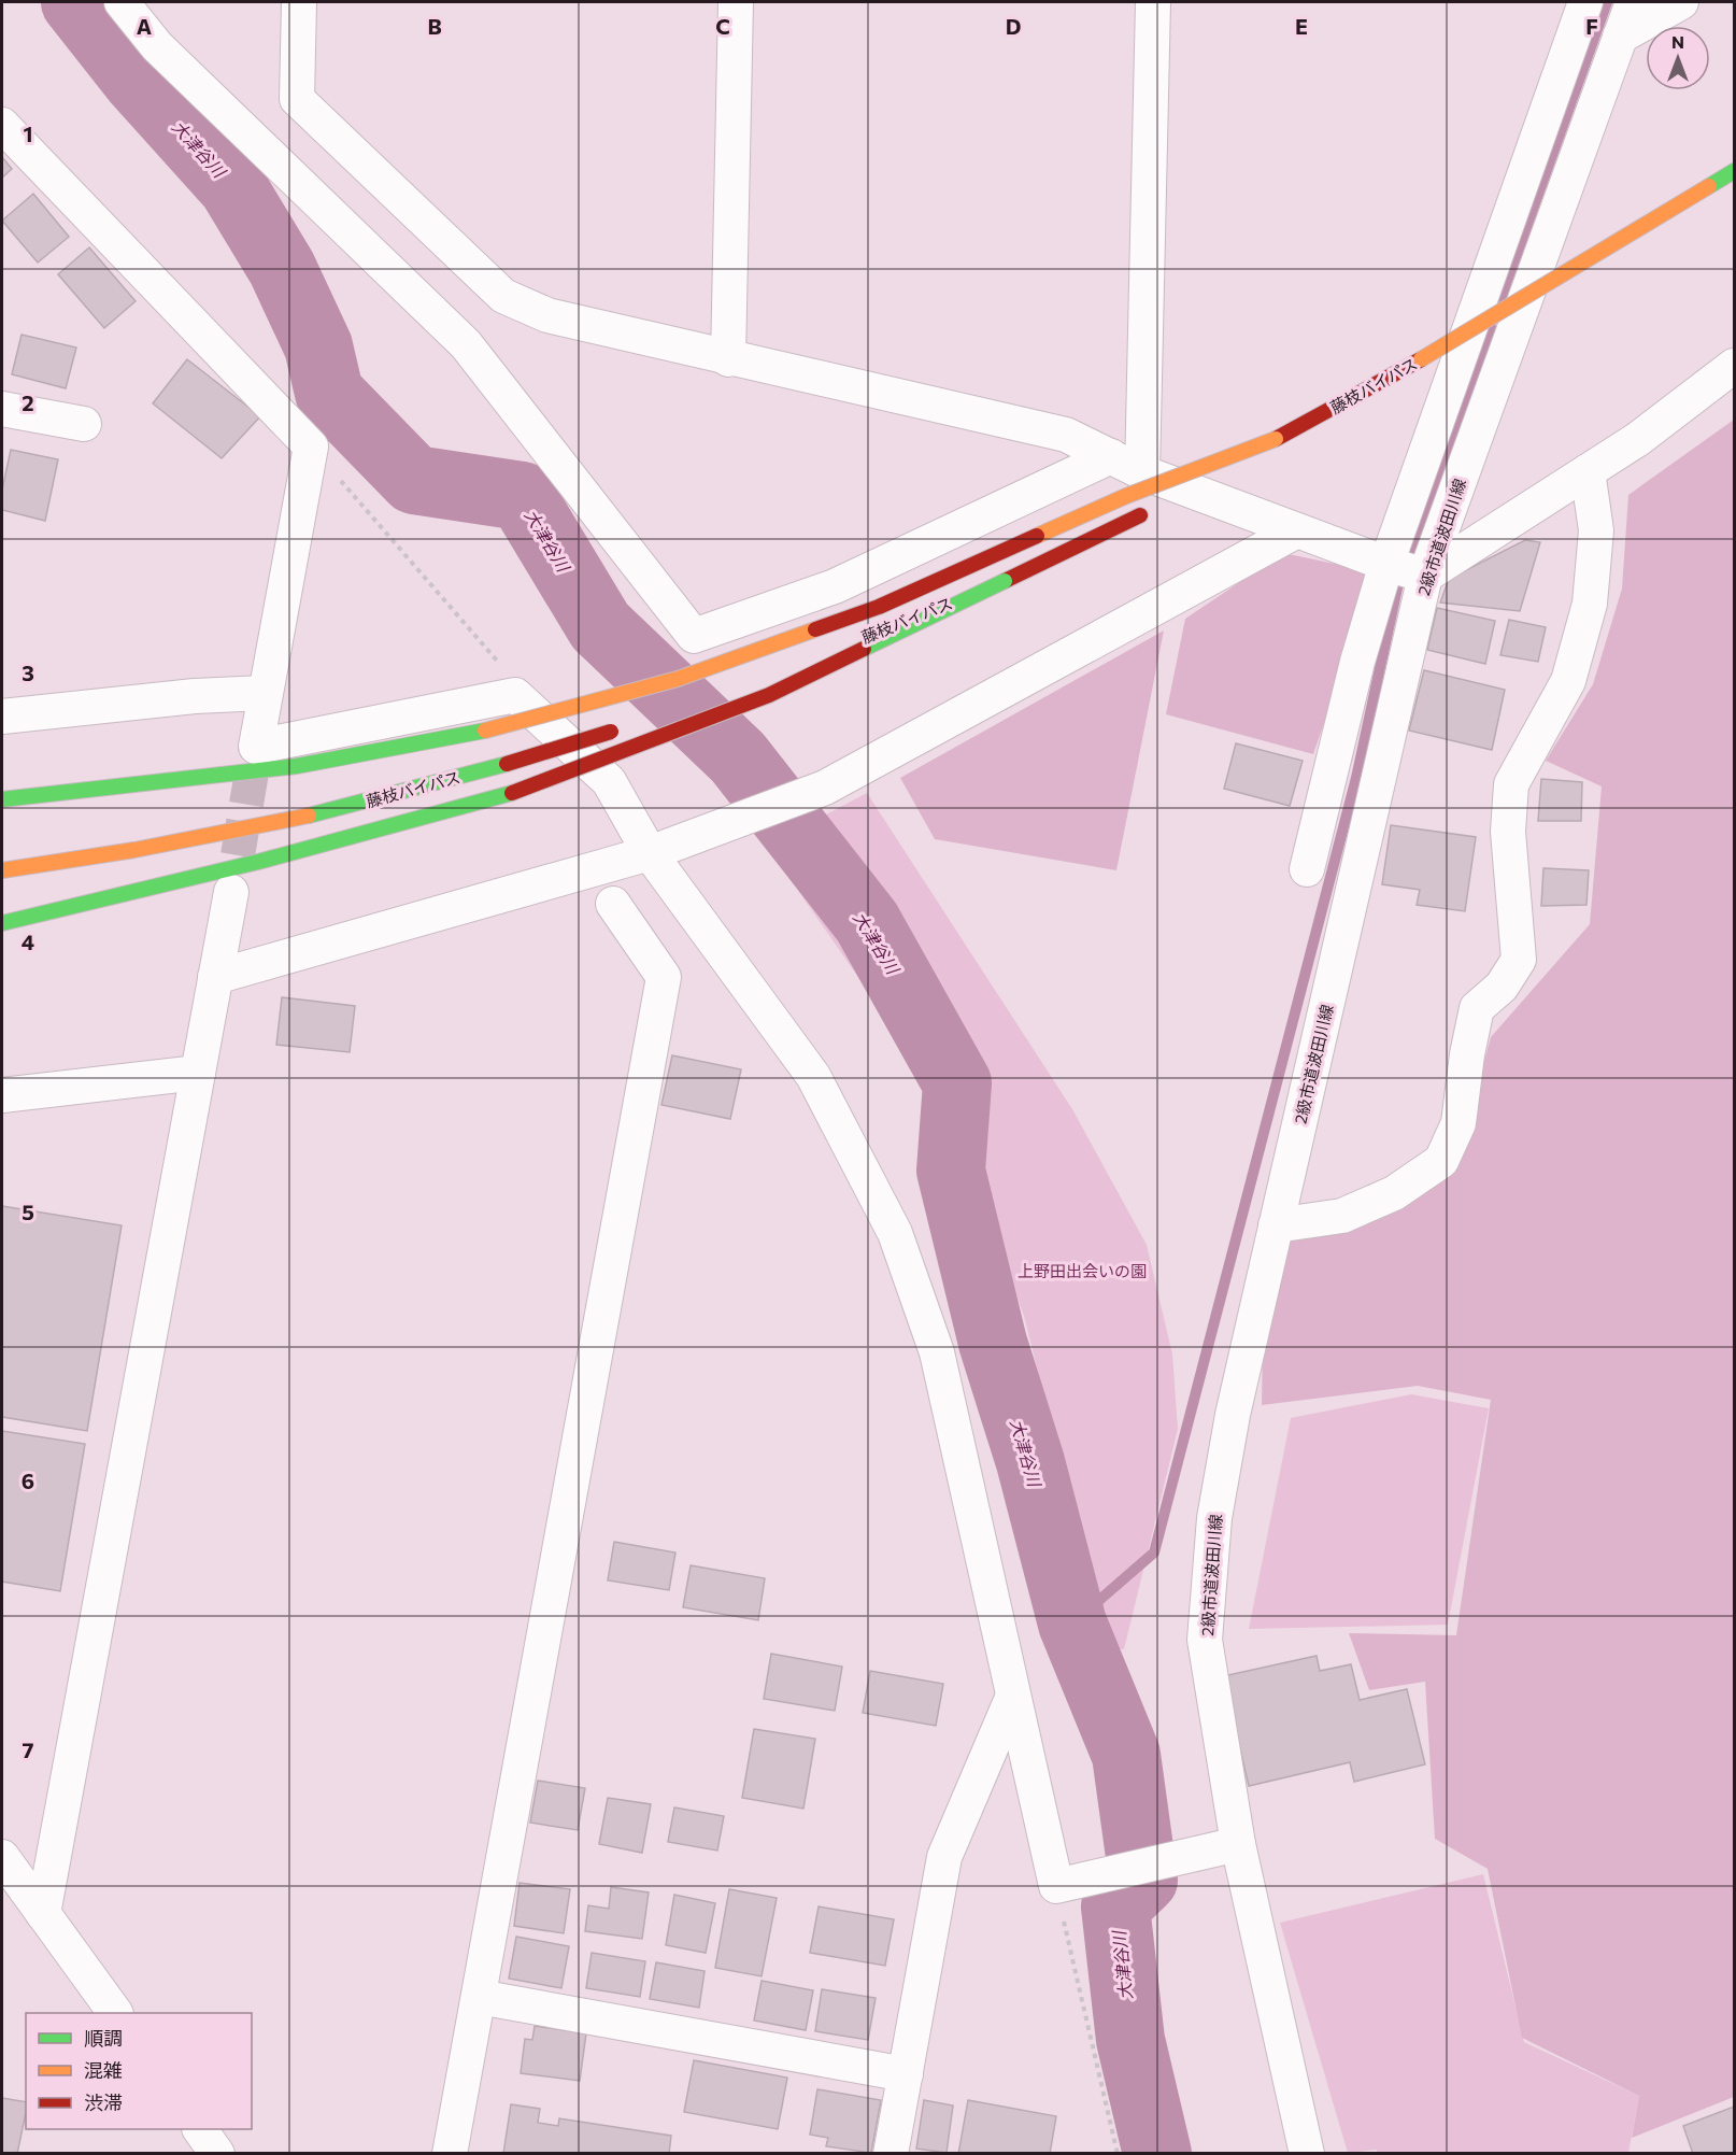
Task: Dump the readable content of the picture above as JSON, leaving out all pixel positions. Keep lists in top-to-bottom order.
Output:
{
  "streets": {
    "highway": ["藤枝バイパス"],
    "street": ["2級市道波田川線"]
  },
  "water": ["大津谷川"],
  "parks": ["上野田出会いの園"],
  "legend": ["順調", "混雑", "渋滞"],
  "north": "top",
  "grid": {
    "columns": [
      "A",
      "B",
      "C",
      "D",
      "E",
      "F"
    ],
    "rows": [
      "1",
      "2",
      "3",
      "4",
      "5",
      "6",
      "7"
    ]
  }
}
